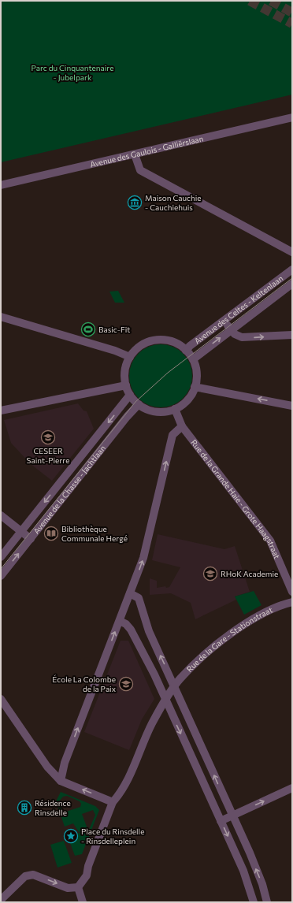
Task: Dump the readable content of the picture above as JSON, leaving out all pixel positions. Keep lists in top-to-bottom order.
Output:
{
  "streets": {
    "street": [
      "Avenue des Gaulois - Galliërslaan",
      "Avenue des Celtes - Keltenlaan",
      "Avenue de la Chasse - Jachtlaan",
      "Rue de la Grande Haie - Grote Haagstraat",
      "Rue de la Gare - Stationstraat"
    ]
  },
  "crossings": [
    ["Avenue des Celtes - Keltenlaan", "Avenue de la Chasse - Jachtlaan"],
    ["Avenue des Celtes - Keltenlaan", "Rue de la Grande Haie - Grote Haagstraat"],
    ["Avenue de la Chasse - Jachtlaan", "Rue de la Grande Haie - Grote Haagstraat"]
  ],
  "parks": ["Parc du Cinquantenaire - Jubelpark"],
  "places": {
    "museum": ["Maison Cauchie - Cauchiehuis"],
    "sports": ["Basic-Fit"],
    "school or university": ["CESEER Saint-Pierre", "RHoK Academie", "École La Colombe de la Paix"],
    "library": ["Bibliothèque Communale Hergé"],
    "building": ["Résidence Rinsdelle"],
    "place": ["Place du Rinsdelle - Rinsdelleplein"]
  }
}
